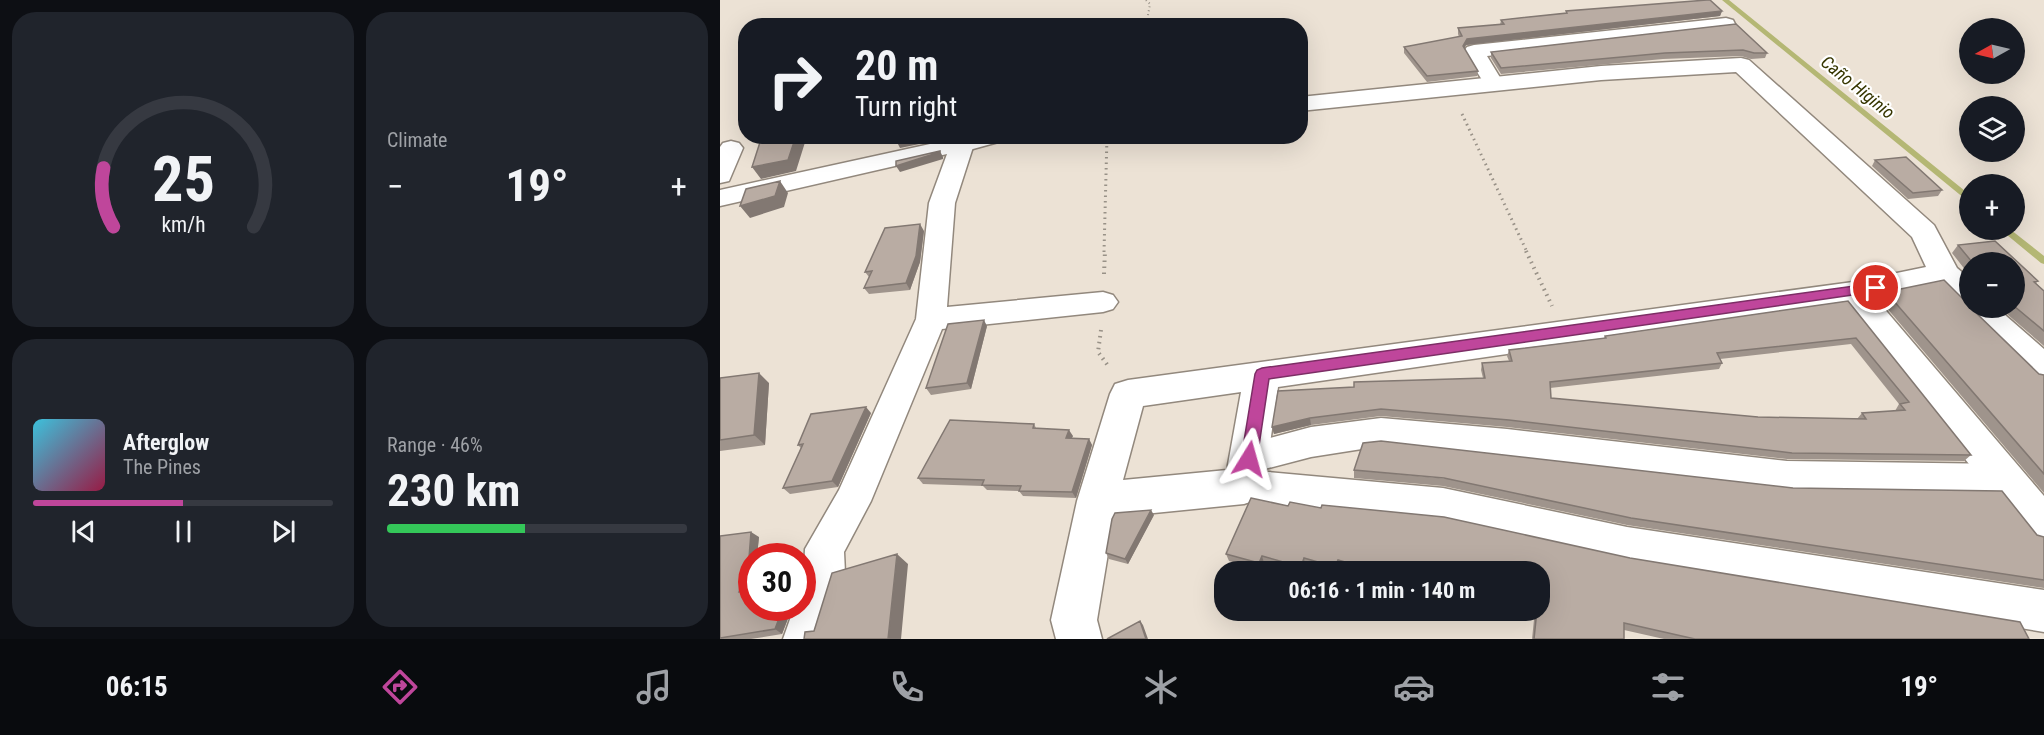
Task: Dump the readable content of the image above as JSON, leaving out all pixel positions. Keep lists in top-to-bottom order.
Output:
{
  "water": ["Caño Higinio"],
  "north": "left",
  "page": {
    "tile": [
      "Climate",
      ["Range · 46%", "230 km"]
    ],
    "map_buttons": ["+", "−"],
    "turn": ["20 m", "Turn right"],
    "heat": ["−", "19°", "+"],
    "song": ["Afterglow", "The Pines"],
    "limit": "30",
    "trip": "06:16 · 1 min · 140 m",
    "tabs": ["06:15", "19°"],
    "gauge": ["25", "km/h"]
  }
}
